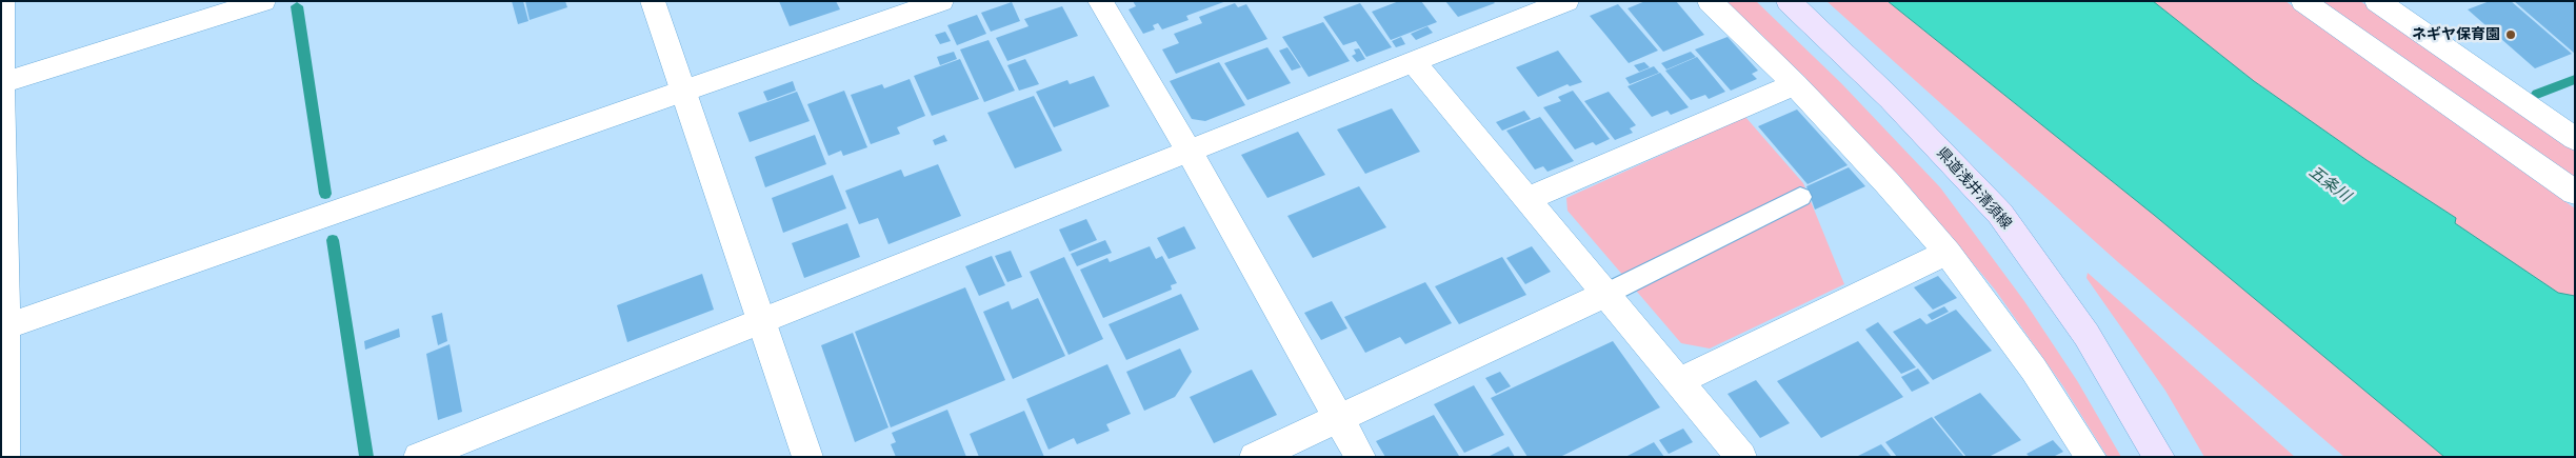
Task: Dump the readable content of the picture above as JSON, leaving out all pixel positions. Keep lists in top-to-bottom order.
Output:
{
  "streets": {
    "main road": ["県道浅井清須線"]
  },
  "water": ["五条川"],
  "places": ["ネギヤ保育園"]
}
